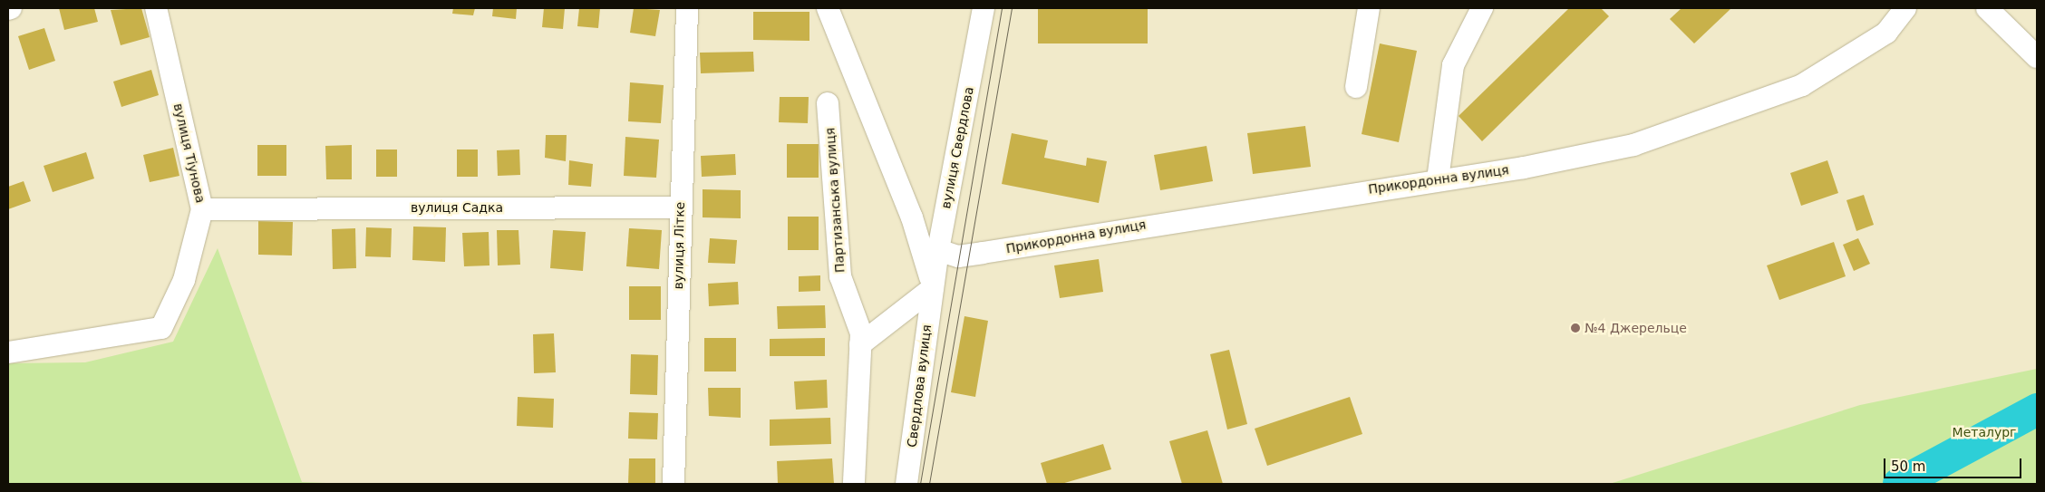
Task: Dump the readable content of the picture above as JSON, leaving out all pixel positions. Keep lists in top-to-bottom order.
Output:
{
  "streets": {
    "street": [
      "вулиця Свердлова",
      "вулиця Тіунова",
      "Прикордонна вулиця",
      "Партизанська вулиця",
      "вулиця Садка",
      "вулиця Літке",
      "Свердлова вулиця"
    ]
  },
  "crossings": [
    ["вулиця Свердлова", "Прикордонна вулиця"],
    ["вулиця Свердлова", "Свердлова вулиця"],
    ["вулиця Тіунова", "вулиця Садка"],
    ["вулиця Садка", "вулиця Літке"]
  ],
  "parks": ["Металург"],
  "places": ["№4 Джерельце"],
  "scale_bar": "50 m"
}
